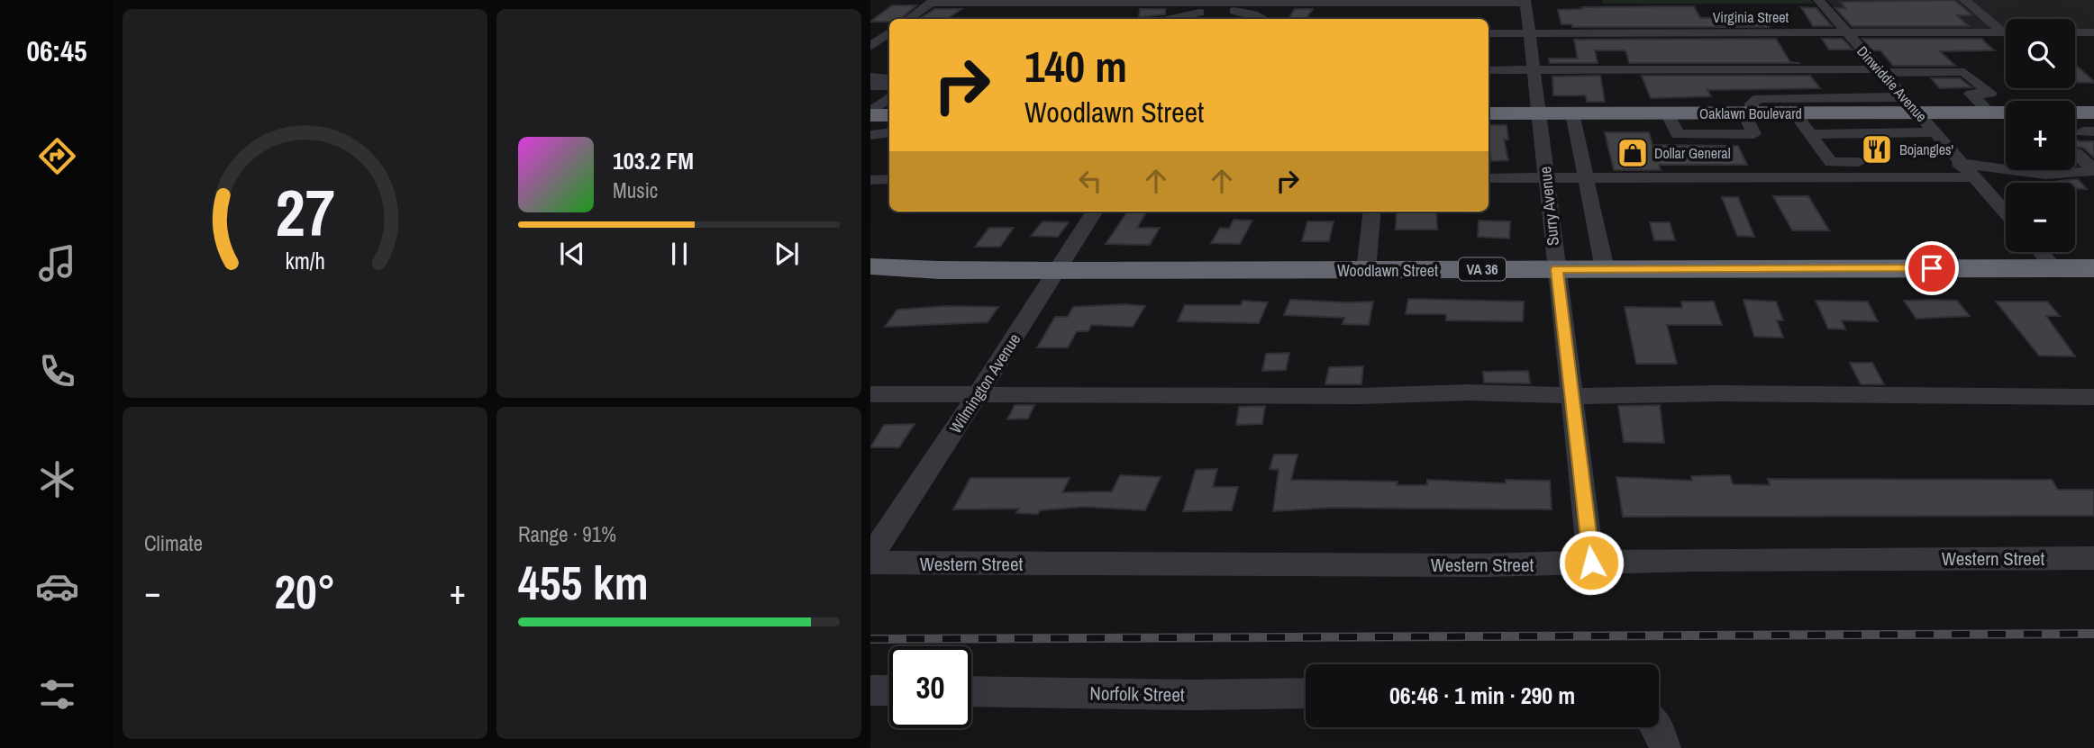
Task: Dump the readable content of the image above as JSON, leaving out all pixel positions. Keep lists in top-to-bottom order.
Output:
{
  "streets": {
    "highway": ["Oaklawn Boulevard", "VA 36", "Woodlawn Street"],
    "street": [
      "Virginia Street",
      "Dinwiddie Avenue",
      "Surry Avenue",
      "Wilmington Avenue",
      "Western Street",
      "Norfolk Street"
    ]
  },
  "crossings": [
    ["Virginia Street", "Dinwiddie Avenue"],
    ["Virginia Street", "Surry Avenue"],
    ["Dinwiddie Avenue", "Oaklawn Boulevard"],
    ["Oaklawn Boulevard", "Surry Avenue"],
    ["Surry Avenue", "Woodlawn Street"],
    ["Surry Avenue", "Western Street"],
    ["Woodlawn Street", "Wilmington Avenue"]
  ],
  "places": {
    "restaurant": ["Bojangles'"],
    "shop": ["Dollar General"]
  },
  "page": {
    "tabs": "06:45",
    "map_buttons": ["+", "−"],
    "turn": ["140 m", "Woodlawn Street"],
    "song": ["103.2 FM", "Music"],
    "tile": [
      "Climate",
      ["Range · 91%", "455 km"]
    ],
    "heat": ["−", "20°", "+"],
    "limit": "30",
    "trip": "06:46 · 1 min · 290 m",
    "gauge": ["27", "km/h"]
  }
}
